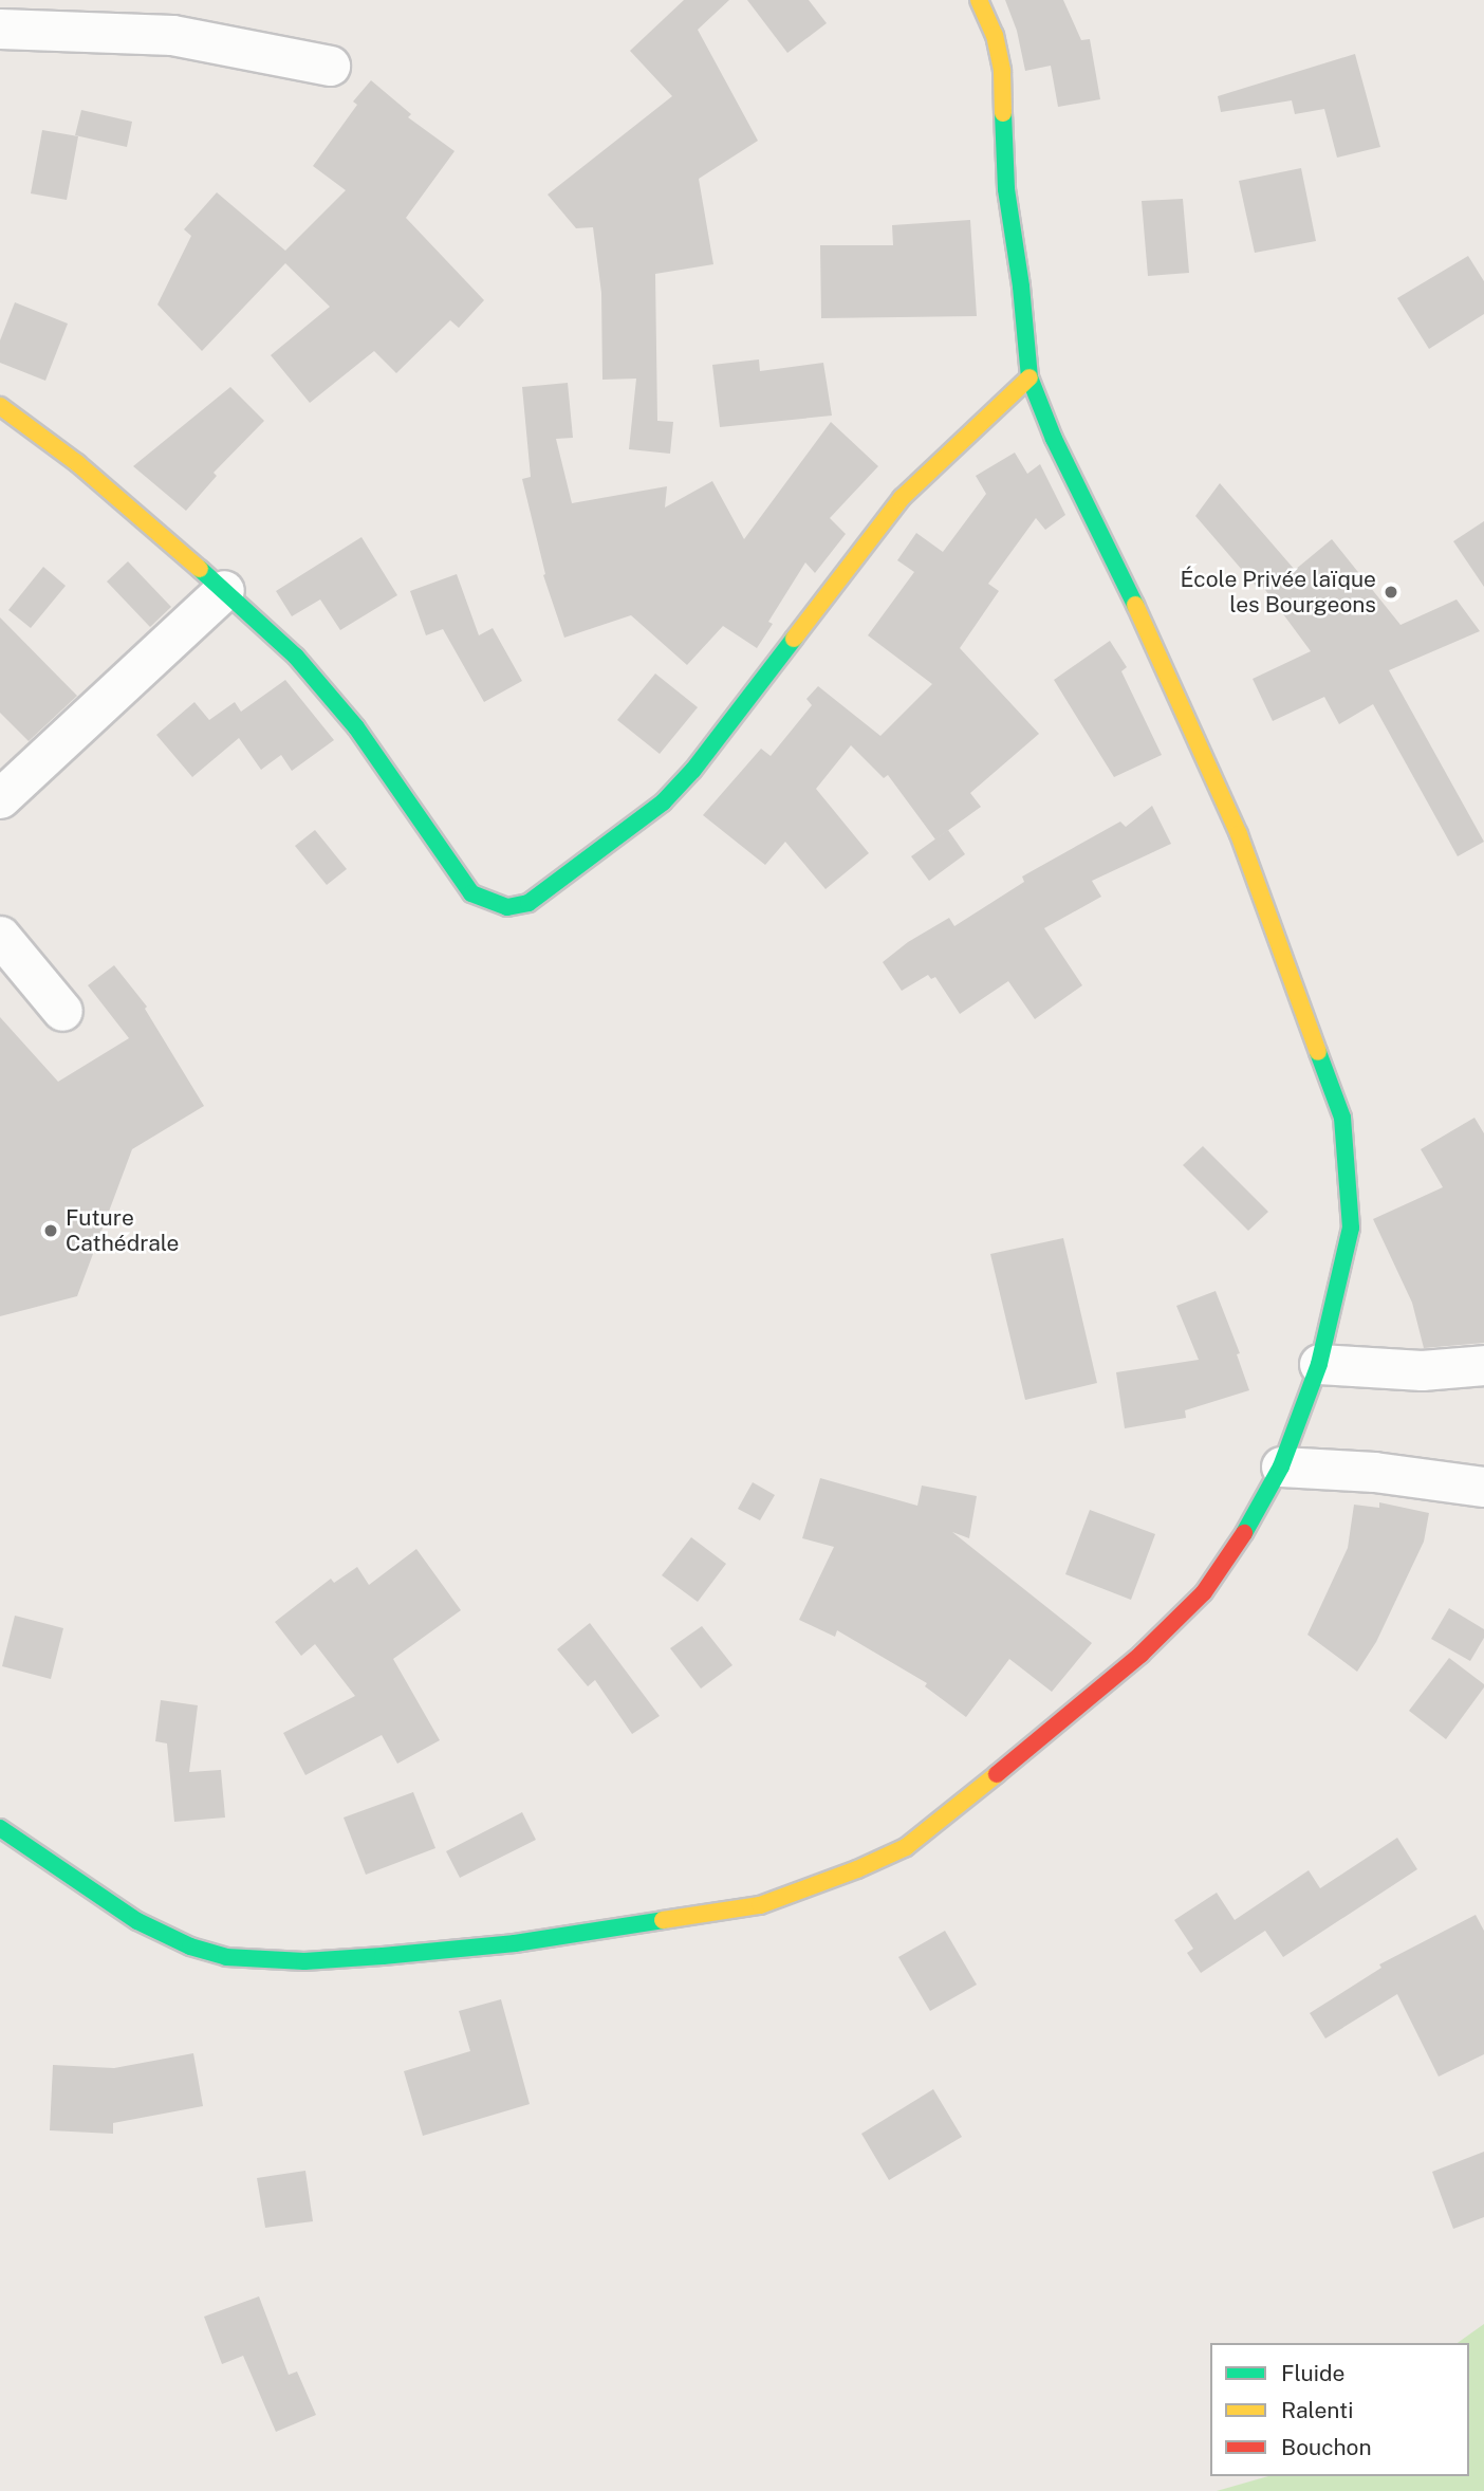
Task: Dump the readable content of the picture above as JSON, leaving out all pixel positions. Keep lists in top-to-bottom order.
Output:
{
  "places": ["École Privée laïque les Bourgeons", "Future Cathédrale"],
  "legend": ["Fluide", "Ralenti", "Bouchon"]
}
